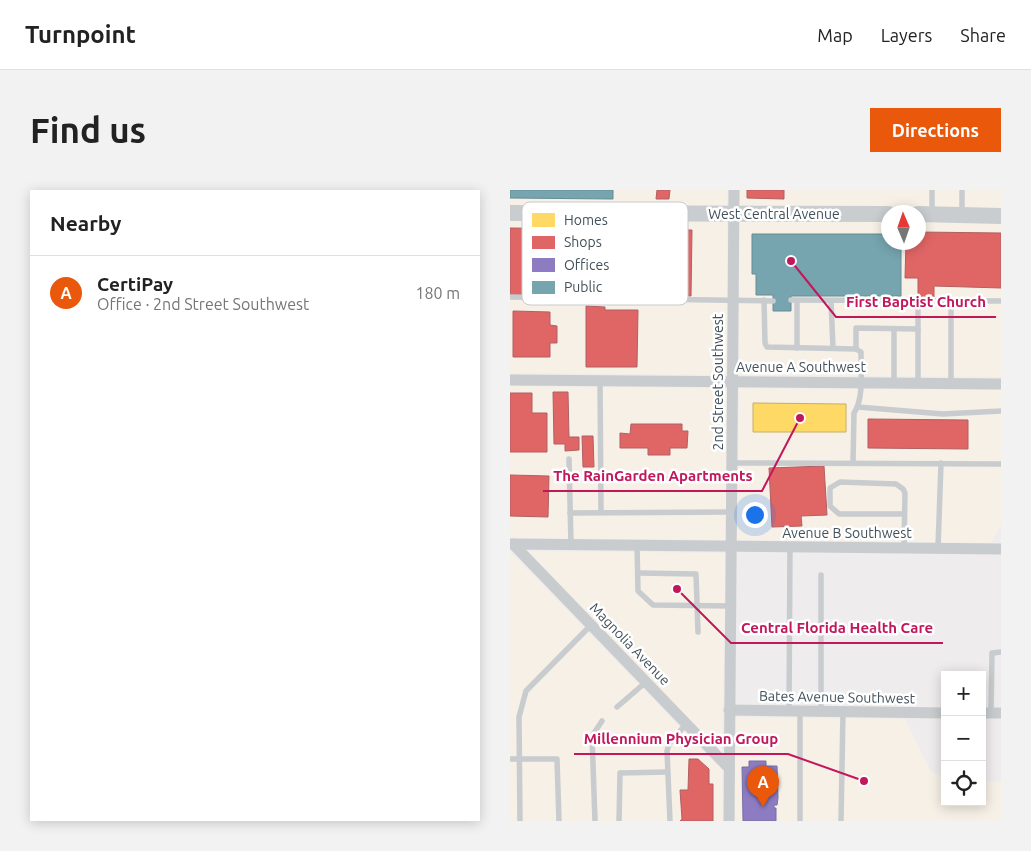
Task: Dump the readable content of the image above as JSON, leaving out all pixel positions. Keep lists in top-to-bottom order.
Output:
{
  "streets": {
    "main road": ["West Central Avenue"],
    "street": [
      "Avenue A Southwest",
      "2nd Street Southwest",
      "Avenue B Southwest",
      "Magnolia Avenue",
      "Bates Avenue Southwest"
    ]
  },
  "crossings": [
    ["West Central Avenue", "2nd Street Southwest"],
    ["Avenue A Southwest", "2nd Street Southwest"],
    ["2nd Street Southwest", "Avenue B Southwest"],
    ["2nd Street Southwest", "Magnolia Avenue"],
    ["2nd Street Southwest", "Bates Avenue Southwest"],
    ["Avenue B Southwest", "Magnolia Avenue"]
  ],
  "places": [
    "First Baptist Church",
    "The RainGarden Apartments",
    "Central Florida Health Care",
    "Millennium Physician Group"
  ],
  "legend": [
    "Homes",
    "Shops",
    "Offices",
    "Public"
  ],
  "north": "top",
  "page": {
    "header": "Turnpoint",
    "nav": ["Map", "Layers", "Share"],
    "buttons": "Directions",
    "title": "Find us",
    "heading": "Nearby",
    "list": [
      {
        "mark": "A",
        "name": "CertiPay",
        "note": "Office · 2nd Street Southwest",
        "value": "180 m"
      }
    ],
    "map_buttons": ["+", "−"],
    "pins": "A"
  }
}
